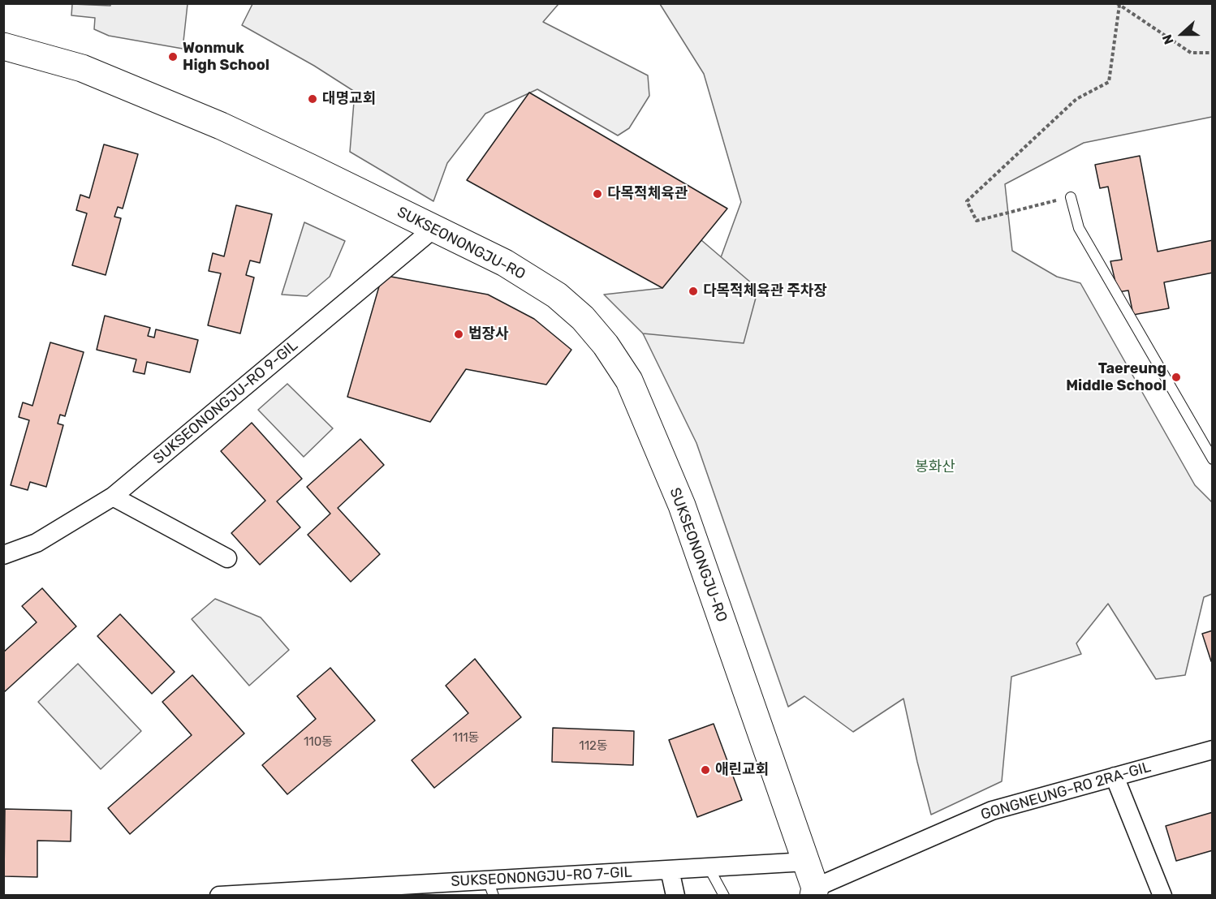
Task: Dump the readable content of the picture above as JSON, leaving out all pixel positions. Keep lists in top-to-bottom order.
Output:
{
  "streets": {
    "street": [
      "SUKSEONONGJU-RO",
      "SUKSEONONGJU-RO 9-GIL",
      "GONGNEUNG-RO 2RA-GIL",
      "SUKSEONONGJU-RO 7-GIL"
    ]
  },
  "crossings": [
    ["SUKSEONONGJU-RO", "SUKSEONONGJU-RO 9-GIL"],
    ["SUKSEONONGJU-RO", "GONGNEUNG-RO 2RA-GIL"],
    ["SUKSEONONGJU-RO", "SUKSEONONGJU-RO 7-GIL"]
  ],
  "parks": ["봉화산"],
  "places": [
    "Wonmuk High School",
    "대명교회",
    "다목적체육관",
    "다목적체육관 주차장",
    "법장사",
    "Taereung Middle School",
    "애린교회"
  ],
  "house_numbers": ["111동", "110동", "112동"],
  "north": "left"
}
